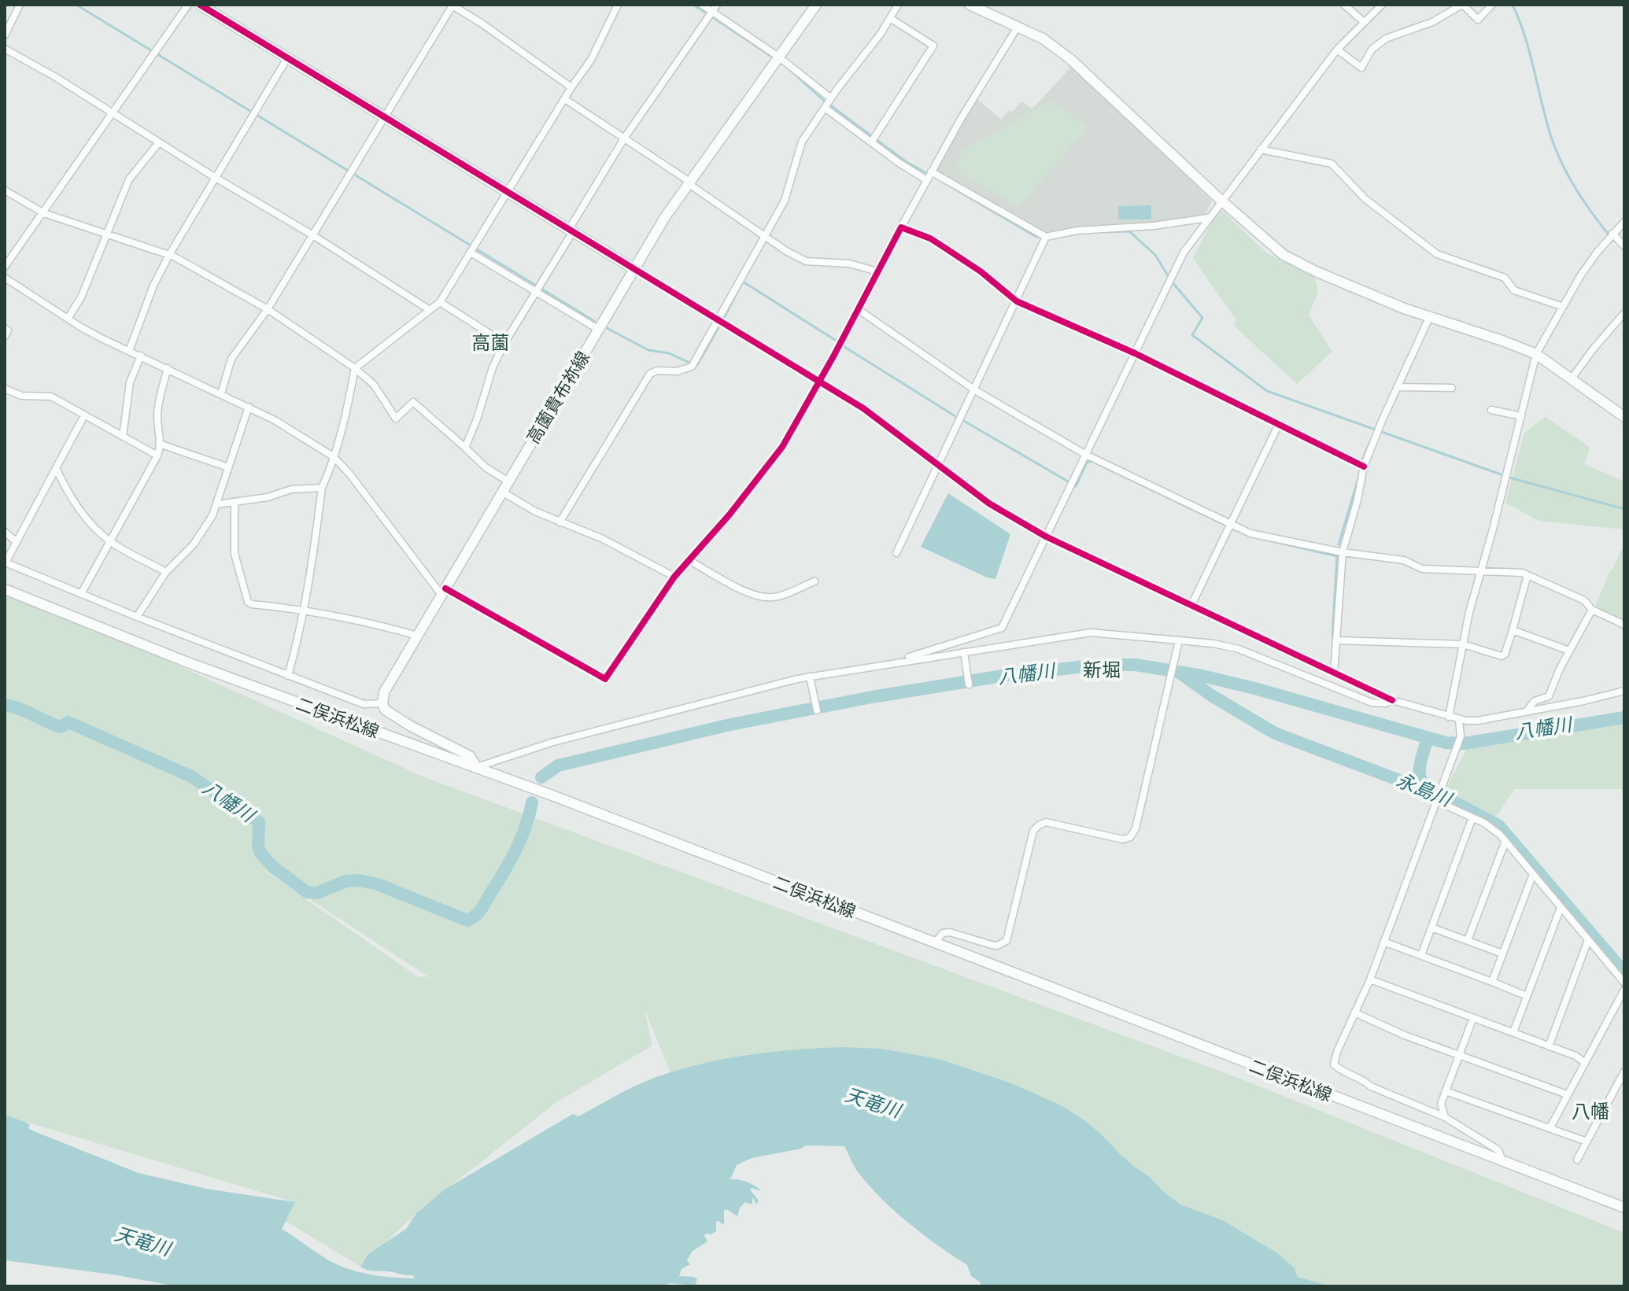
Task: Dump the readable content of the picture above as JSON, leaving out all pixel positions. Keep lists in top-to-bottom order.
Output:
{
  "streets": {
    "main road": ["高薗貴布祢線", "二俣浜松線"]
  },
  "districts": ["高薗", "新堀", "八幡"],
  "water": ["八幡川", "永島川", "天竜川"]
}
